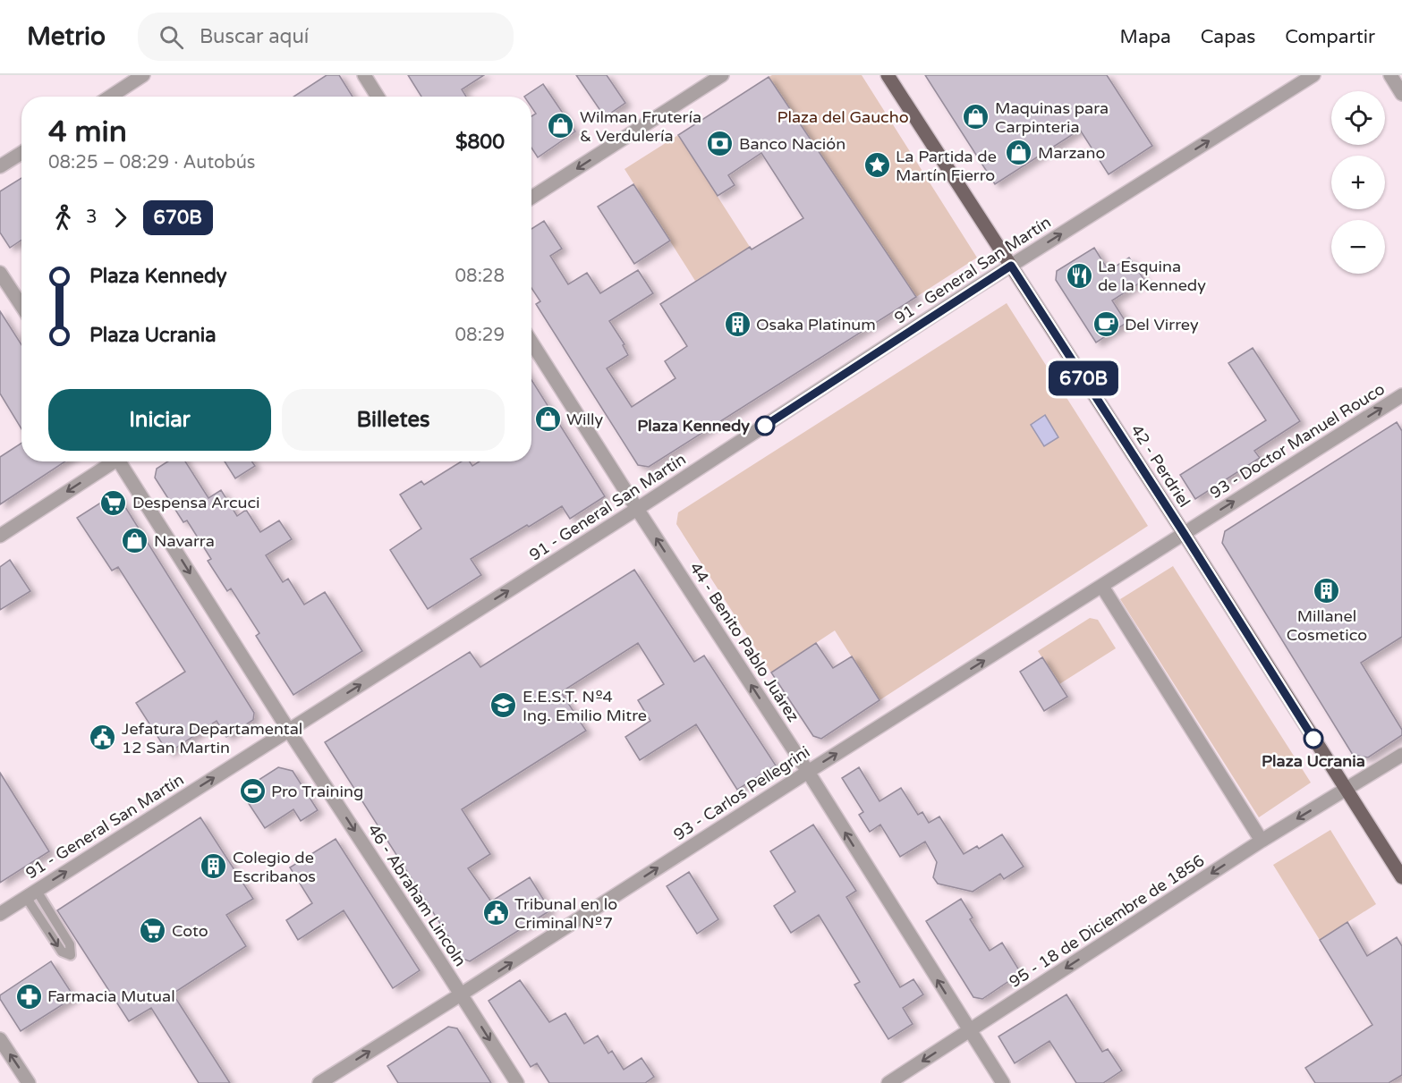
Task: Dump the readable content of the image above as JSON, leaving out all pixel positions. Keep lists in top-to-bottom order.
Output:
{
  "streets": {
    "main road": ["42 - Perdriel"],
    "street": [
      "91 - General San Martín",
      "93 - Doctor Manuel Rouco",
      "44 - Benito Pablo Juárez",
      "93 - Carlos Pellegrini",
      "46 - Abraham Lincoln",
      "95 - 18 de Diciembre de 1856"
    ]
  },
  "crossings": [
    ["91 - General San Martín", "42 - Perdriel"],
    ["91 - General San Martín", "44 - Benito Pablo Juárez"],
    ["91 - General San Martín", "46 - Abraham Lincoln"],
    ["93 - Doctor Manuel Rouco", "42 - Perdriel"],
    ["93 - Doctor Manuel Rouco", "93 - Carlos Pellegrini"],
    ["42 - Perdriel", "93 - Carlos Pellegrini"],
    ["42 - Perdriel", "95 - 18 de Diciembre de 1856"],
    ["44 - Benito Pablo Juárez", "93 - Carlos Pellegrini"],
    ["44 - Benito Pablo Juárez", "95 - 18 de Diciembre de 1856"],
    ["93 - Carlos Pellegrini", "46 - Abraham Lincoln"]
  ],
  "one_way": [
    "91 - General San Martín",
    "93 - Doctor Manuel Rouco",
    "44 - Benito Pablo Juárez",
    "93 - Carlos Pellegrini",
    "46 - Abraham Lincoln",
    "95 - 18 de Diciembre de 1856"
  ],
  "parks": ["Plaza del Gaucho"],
  "places": {
    "shop": [
      "Maquinas para Carpinteria",
      "Wilman Frutería & Verdulería",
      "Marzano",
      "Willy",
      "Navarra"
    ],
    "bank": ["Banco Nación"],
    "place": ["La Partida de Martín Fierro"],
    "restaurant": ["La Esquina de la Kennedy"],
    "building": ["Osaka Platinum", "Millanel Cosmetico", "Colegio de Escribanos"],
    "cafe": ["Del Virrey"],
    "other": ["Plaza Kennedy", "Plaza Ucrania"],
    "supermarket": ["Despensa Arcuci", "Coto"],
    "school or university": ["E.E.S.T. Nº4 Ing. Emilio Mitre"],
    "public building": ["Jefatura Departamental 12 San Martin", "Tribunal en lo Criminal Nº7"],
    "sports": ["Pro Training"],
    "pharmacy": ["Farmacia Mutual"]
  },
  "lines": ["bus line 670B"],
  "page": {
    "header": "Metrio",
    "search": "Buscar aquí",
    "nav": ["Mapa", "Capas", "Compartir"],
    "on_map": "670B",
    "map_buttons": ["+", "−"],
    "heading": ["4 min", "08:25 – 08:29 · Autobús", "$800"],
    "legs": ["3", "670B"],
    "list": [
      {
        "name": "Plaza Kennedy",
        "value": "08:28"
      },
      {
        "name": "Plaza Ucrania",
        "value": "08:29"
      }
    ],
    "buttons": ["Iniciar", "Billetes"]
  }
}
